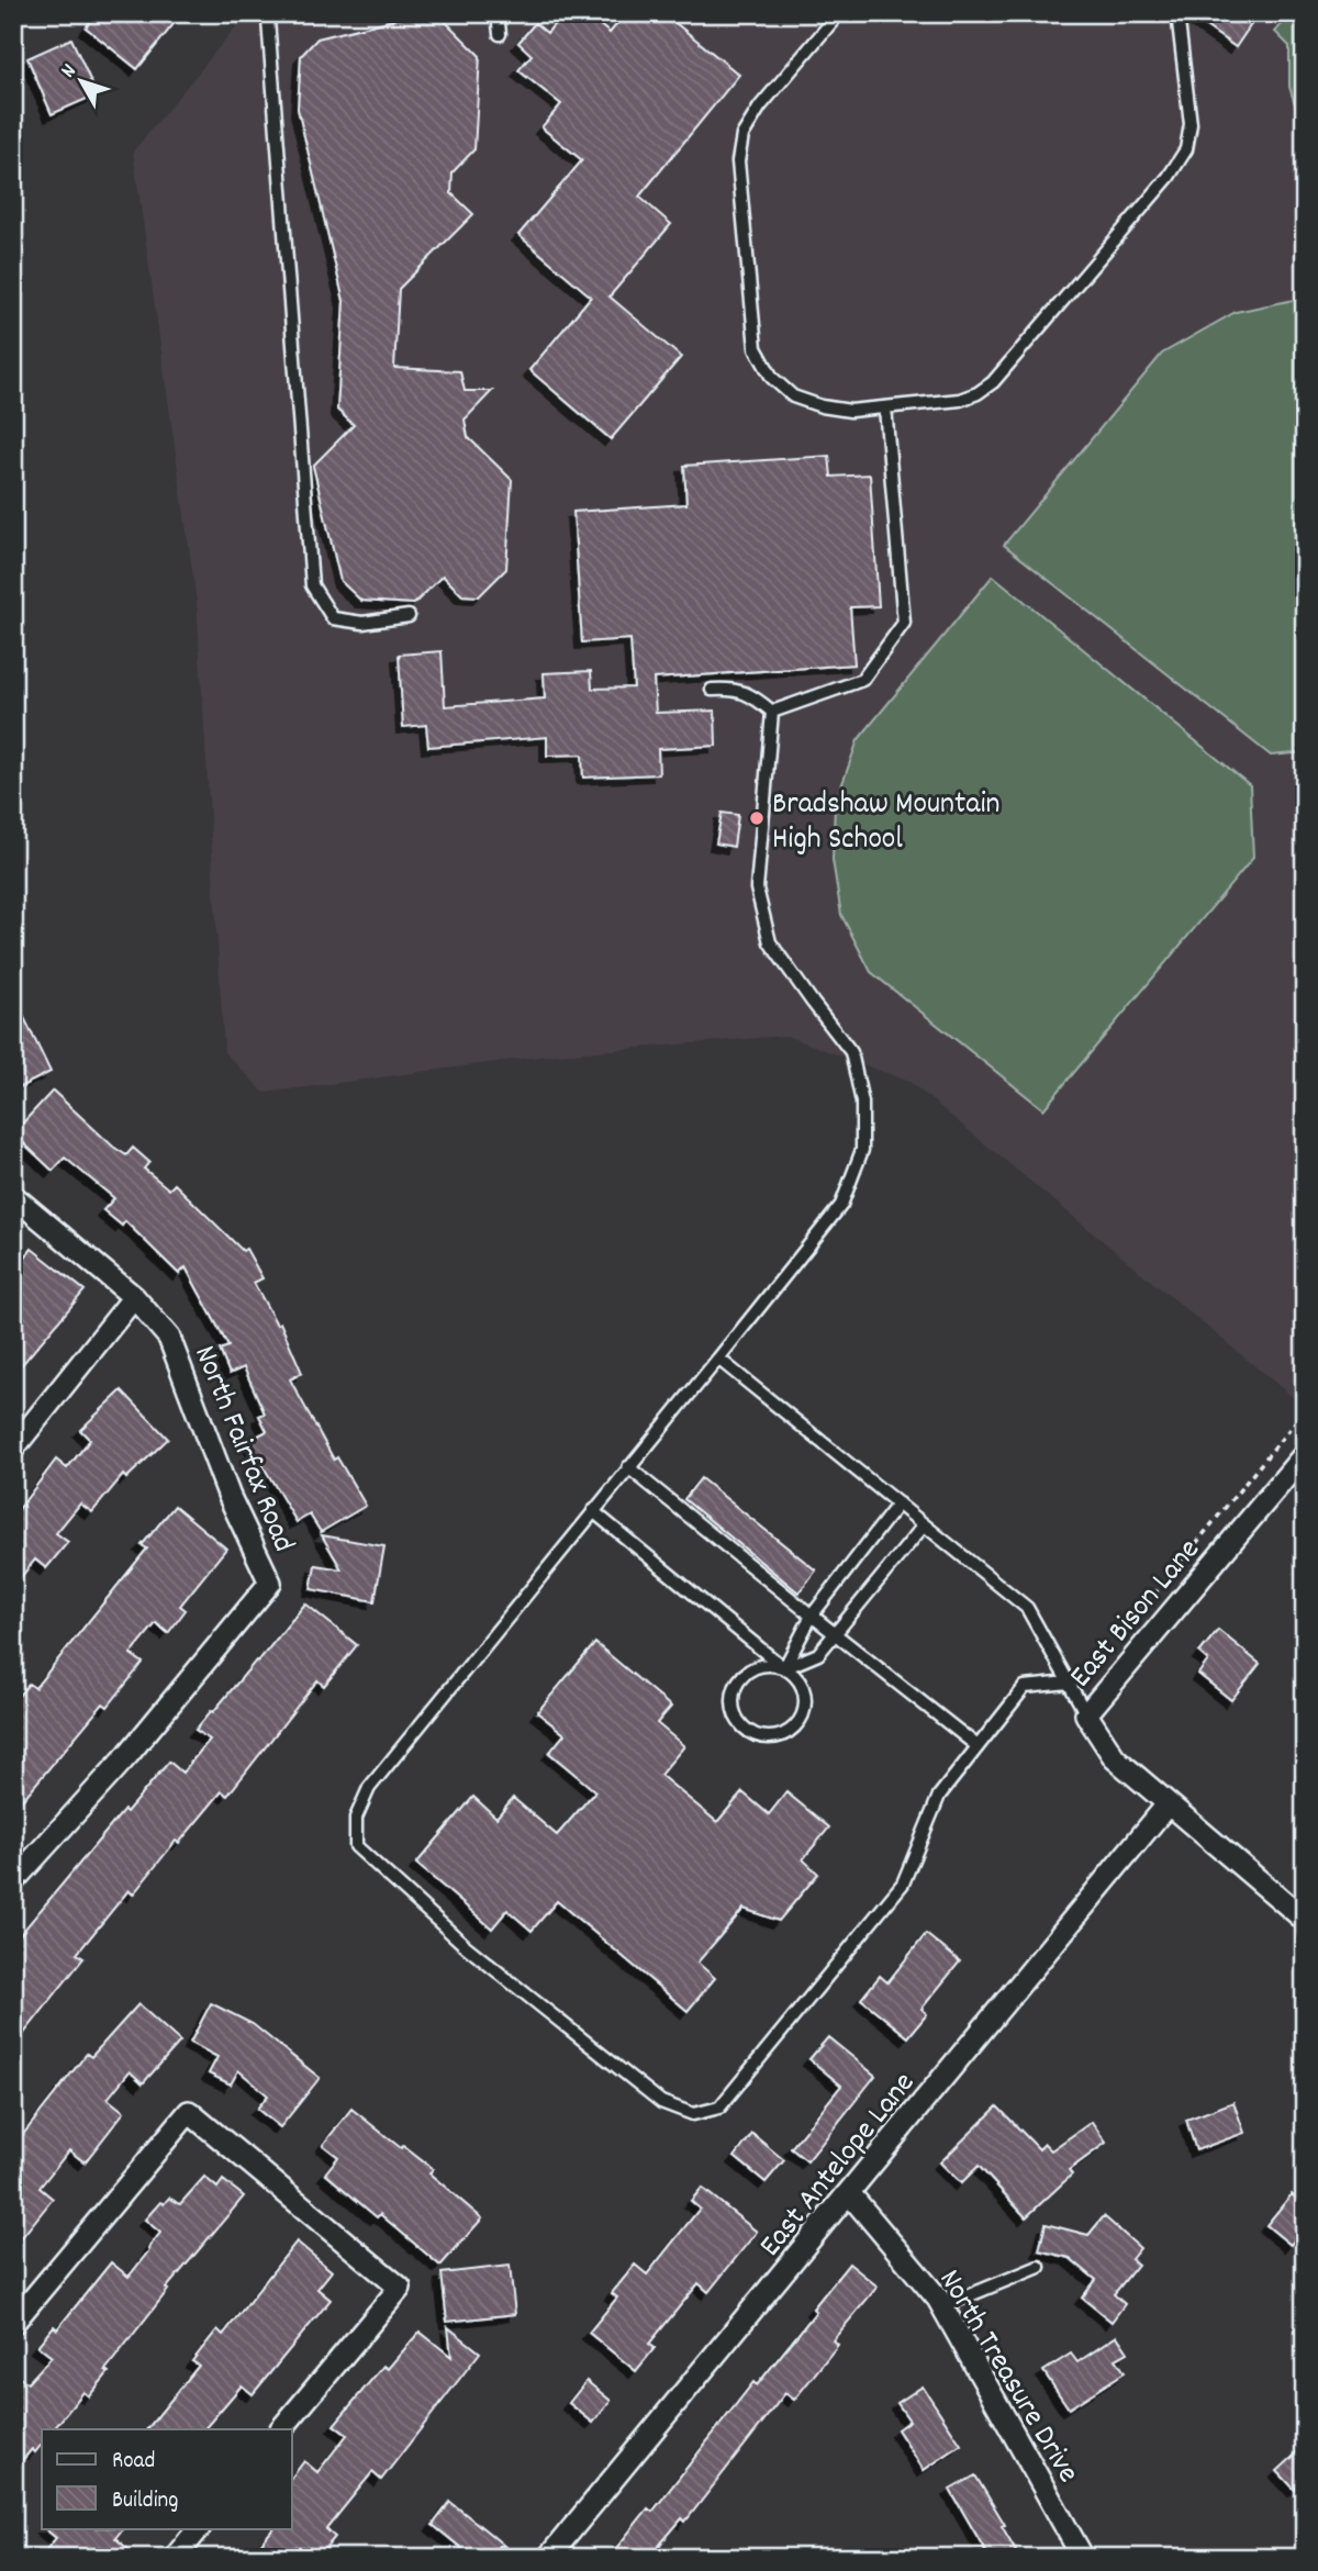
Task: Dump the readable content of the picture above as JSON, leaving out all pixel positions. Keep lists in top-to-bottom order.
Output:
{
  "streets": {
    "street": [
      "North Fairfax Road",
      "East Bison Lane",
      "East Antelope Lane",
      "North Treasure Drive"
    ]
  },
  "crossings": [
    ["East Bison Lane", "East Antelope Lane"],
    ["East Antelope Lane", "North Treasure Drive"]
  ],
  "places": ["Bradshaw Mountain High School"],
  "legend": ["Road", "Building"],
  "north": "top left"
}
